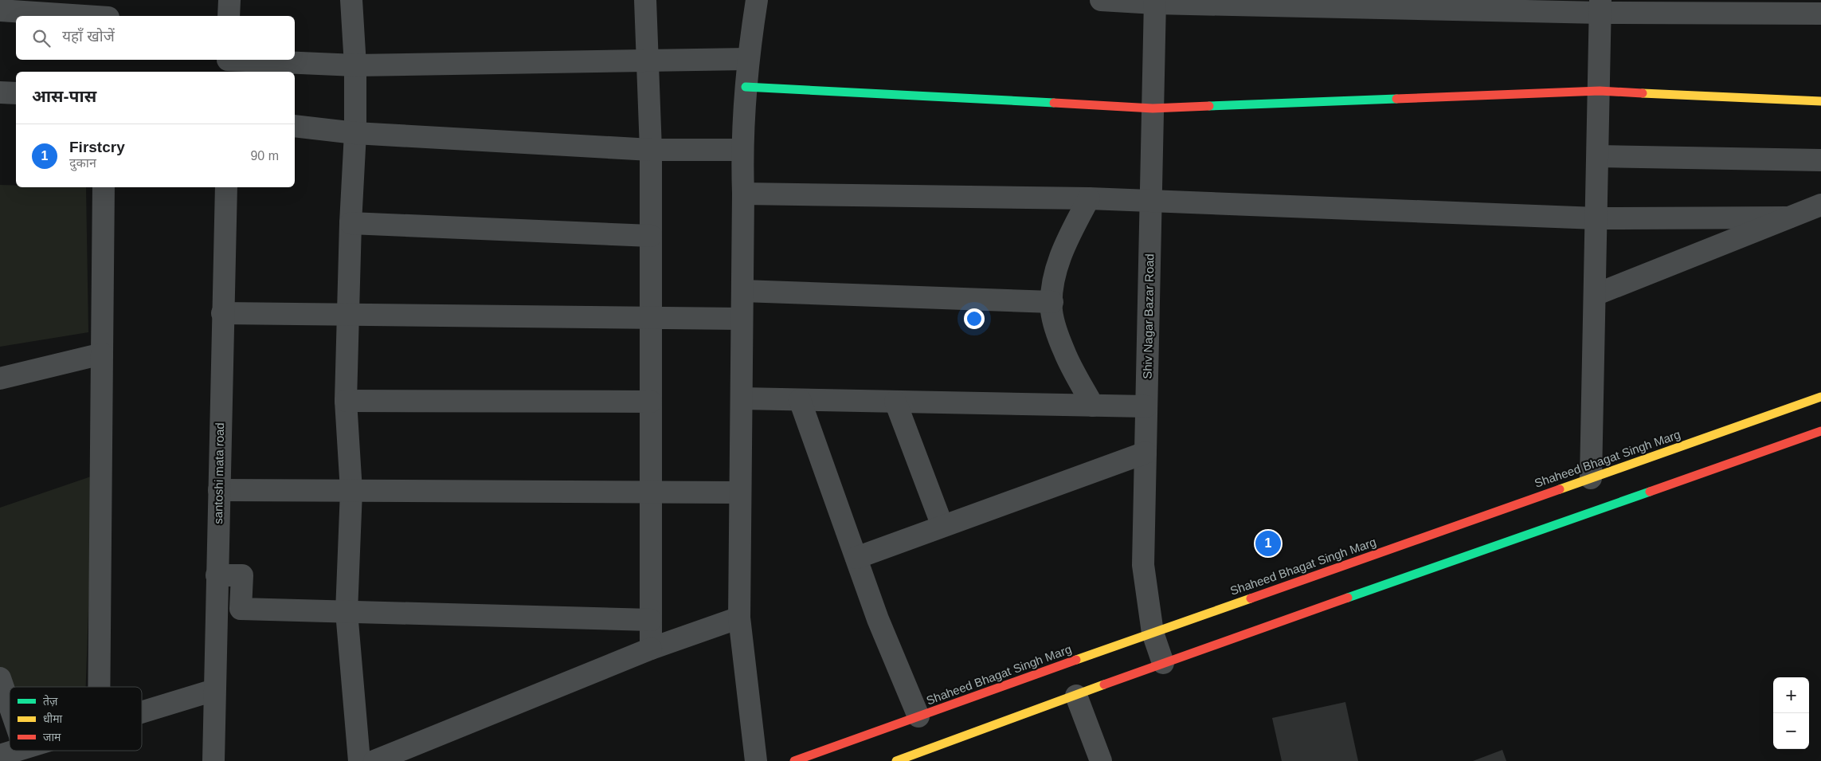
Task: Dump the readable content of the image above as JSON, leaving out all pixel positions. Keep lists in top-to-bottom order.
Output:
{
  "streets": {
    "main road": ["Shaheed Bhagat Singh Marg"],
    "street": ["Shiv Nagar Bazar Road", "santoshi mata road"]
  },
  "crossings": [
    ["Shiv Nagar Bazar Road", "Shaheed Bhagat Singh Marg"]
  ],
  "legend": ["तेज़", "धीमा", "जाम"],
  "page": {
    "search": "यहाँ खोजें",
    "heading": "आस-पास",
    "list": [
      {
        "mark": "1",
        "name": "Firstcry",
        "note": "दुकान",
        "value": "90 m"
      }
    ],
    "pins": "1",
    "map_buttons": ["+", "−"]
  }
}
